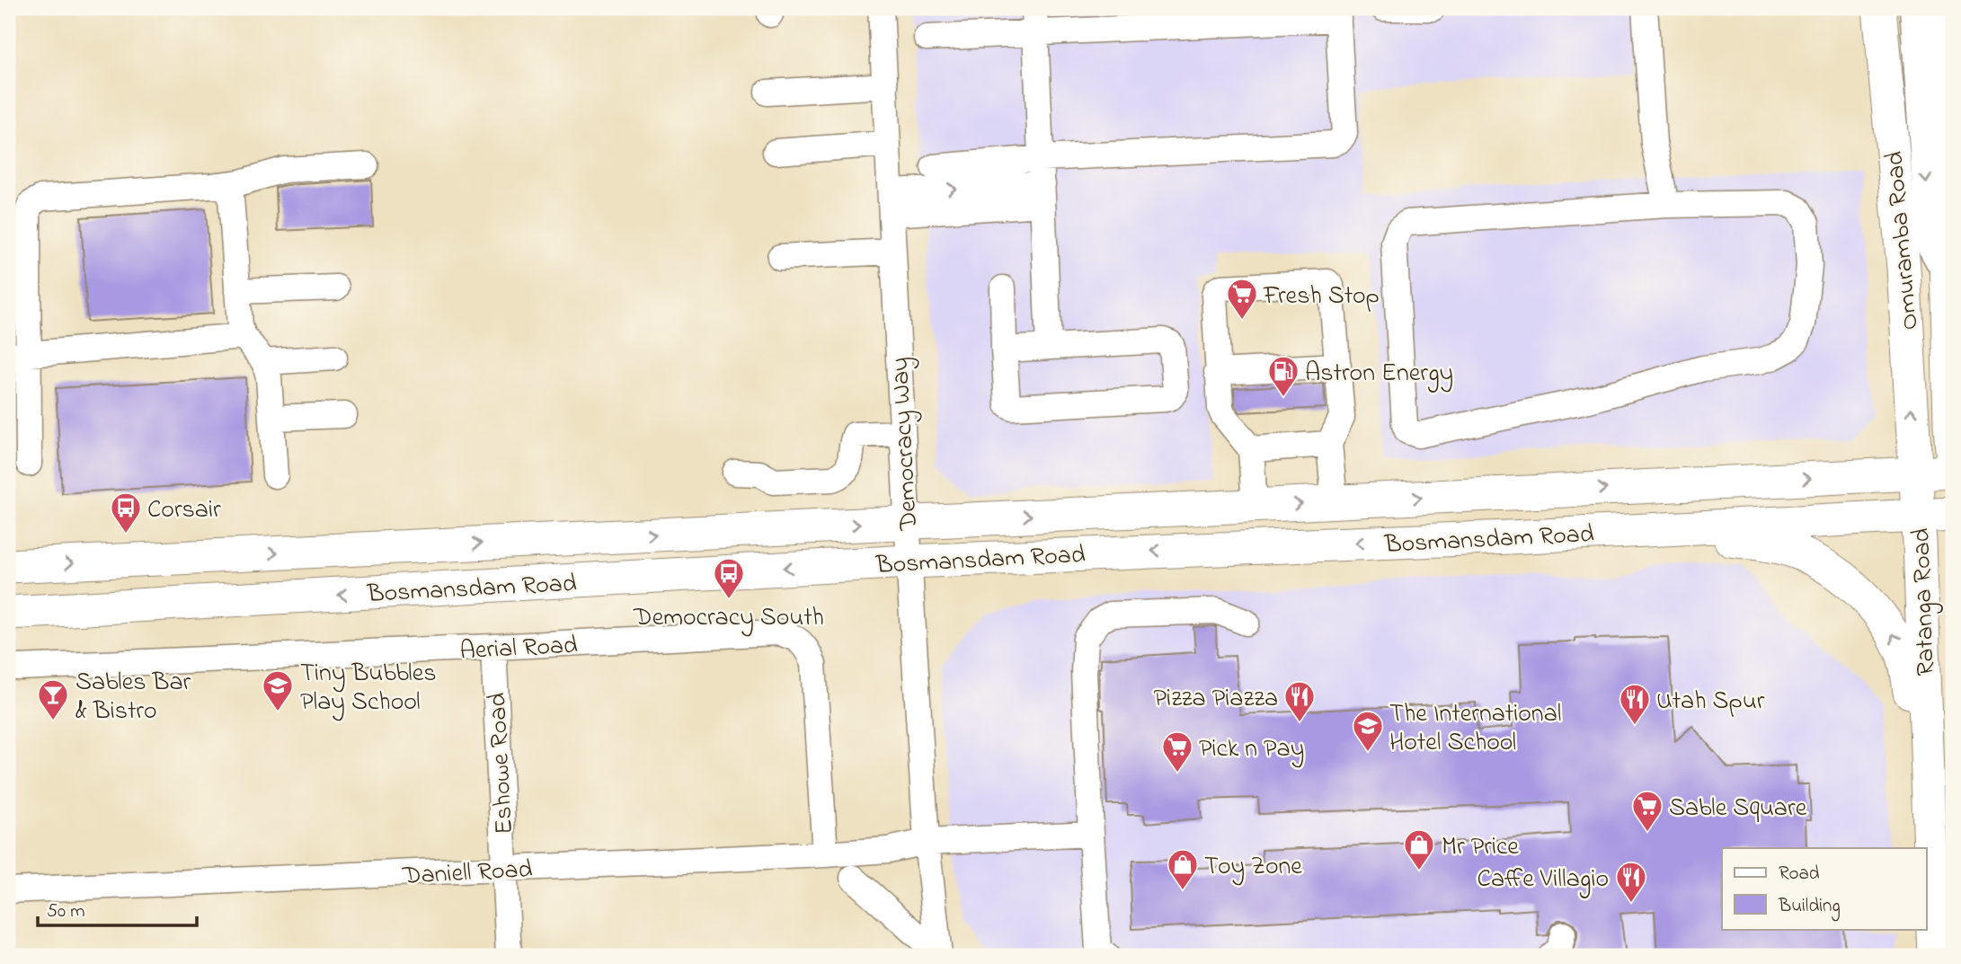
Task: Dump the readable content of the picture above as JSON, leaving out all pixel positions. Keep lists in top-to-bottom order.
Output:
{
  "streets": {
    "main road": ["Omuramba Road", "Bosmansdam Road", "Ratanga Road"],
    "street": [
      "Democracy Way",
      "Aerial Road",
      "Eshowe Road",
      "Daniell Road"
    ]
  },
  "crossings": [
    ["Omuramba Road", "Bosmansdam Road"],
    ["Omuramba Road", "Ratanga Road"],
    ["Democracy Way", "Bosmansdam Road"],
    ["Democracy Way", "Daniell Road"],
    ["Bosmansdam Road", "Ratanga Road"],
    ["Aerial Road", "Eshowe Road"],
    ["Aerial Road", "Daniell Road"],
    ["Eshowe Road", "Daniell Road"]
  ],
  "places": {
    "supermarket": ["Fresh Stop", "Pick n Pay", "Sable Square"],
    "fuel station": ["Astron Energy"],
    "bus stop": ["Corsair", "Democracy South"],
    "school or university": ["Tiny Bubbles Play School", "The International Hotel School"],
    "bar": ["Sables Bar & Bistro"],
    "restaurant": ["Pizza Piazza", "Utah Spur", "Caffe Villagio"],
    "shop": ["Mr Price", "Toy Zone"]
  },
  "legend": ["Road", "Building"],
  "scale_bar": "50 m"
}
